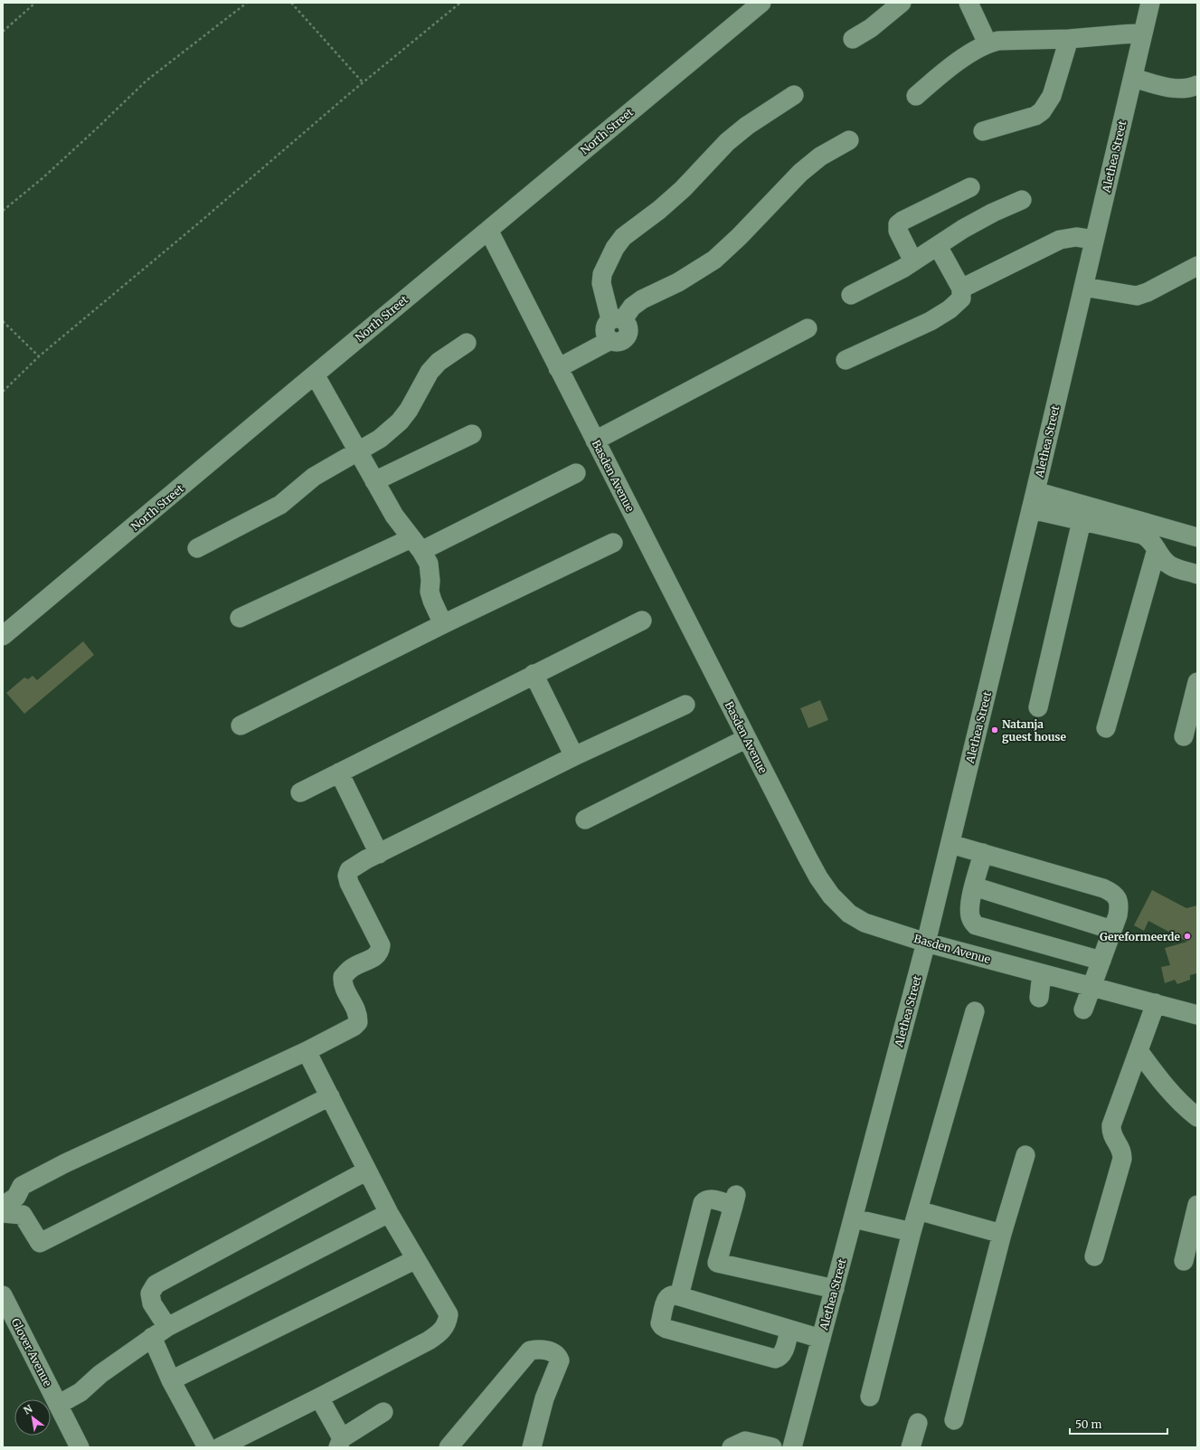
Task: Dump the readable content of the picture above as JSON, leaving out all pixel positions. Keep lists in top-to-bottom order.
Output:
{
  "streets": {
    "street": [
      "North Street",
      "Alethea Street",
      "Basden Avenue",
      "Glover Avenue"
    ]
  },
  "crossings": [
    ["North Street", "Basden Avenue"],
    ["Alethea Street", "Basden Avenue"]
  ],
  "places": ["Natanja guest house", "Gereformeerde"],
  "scale_bar": "50 m",
  "north": "top left"
}
